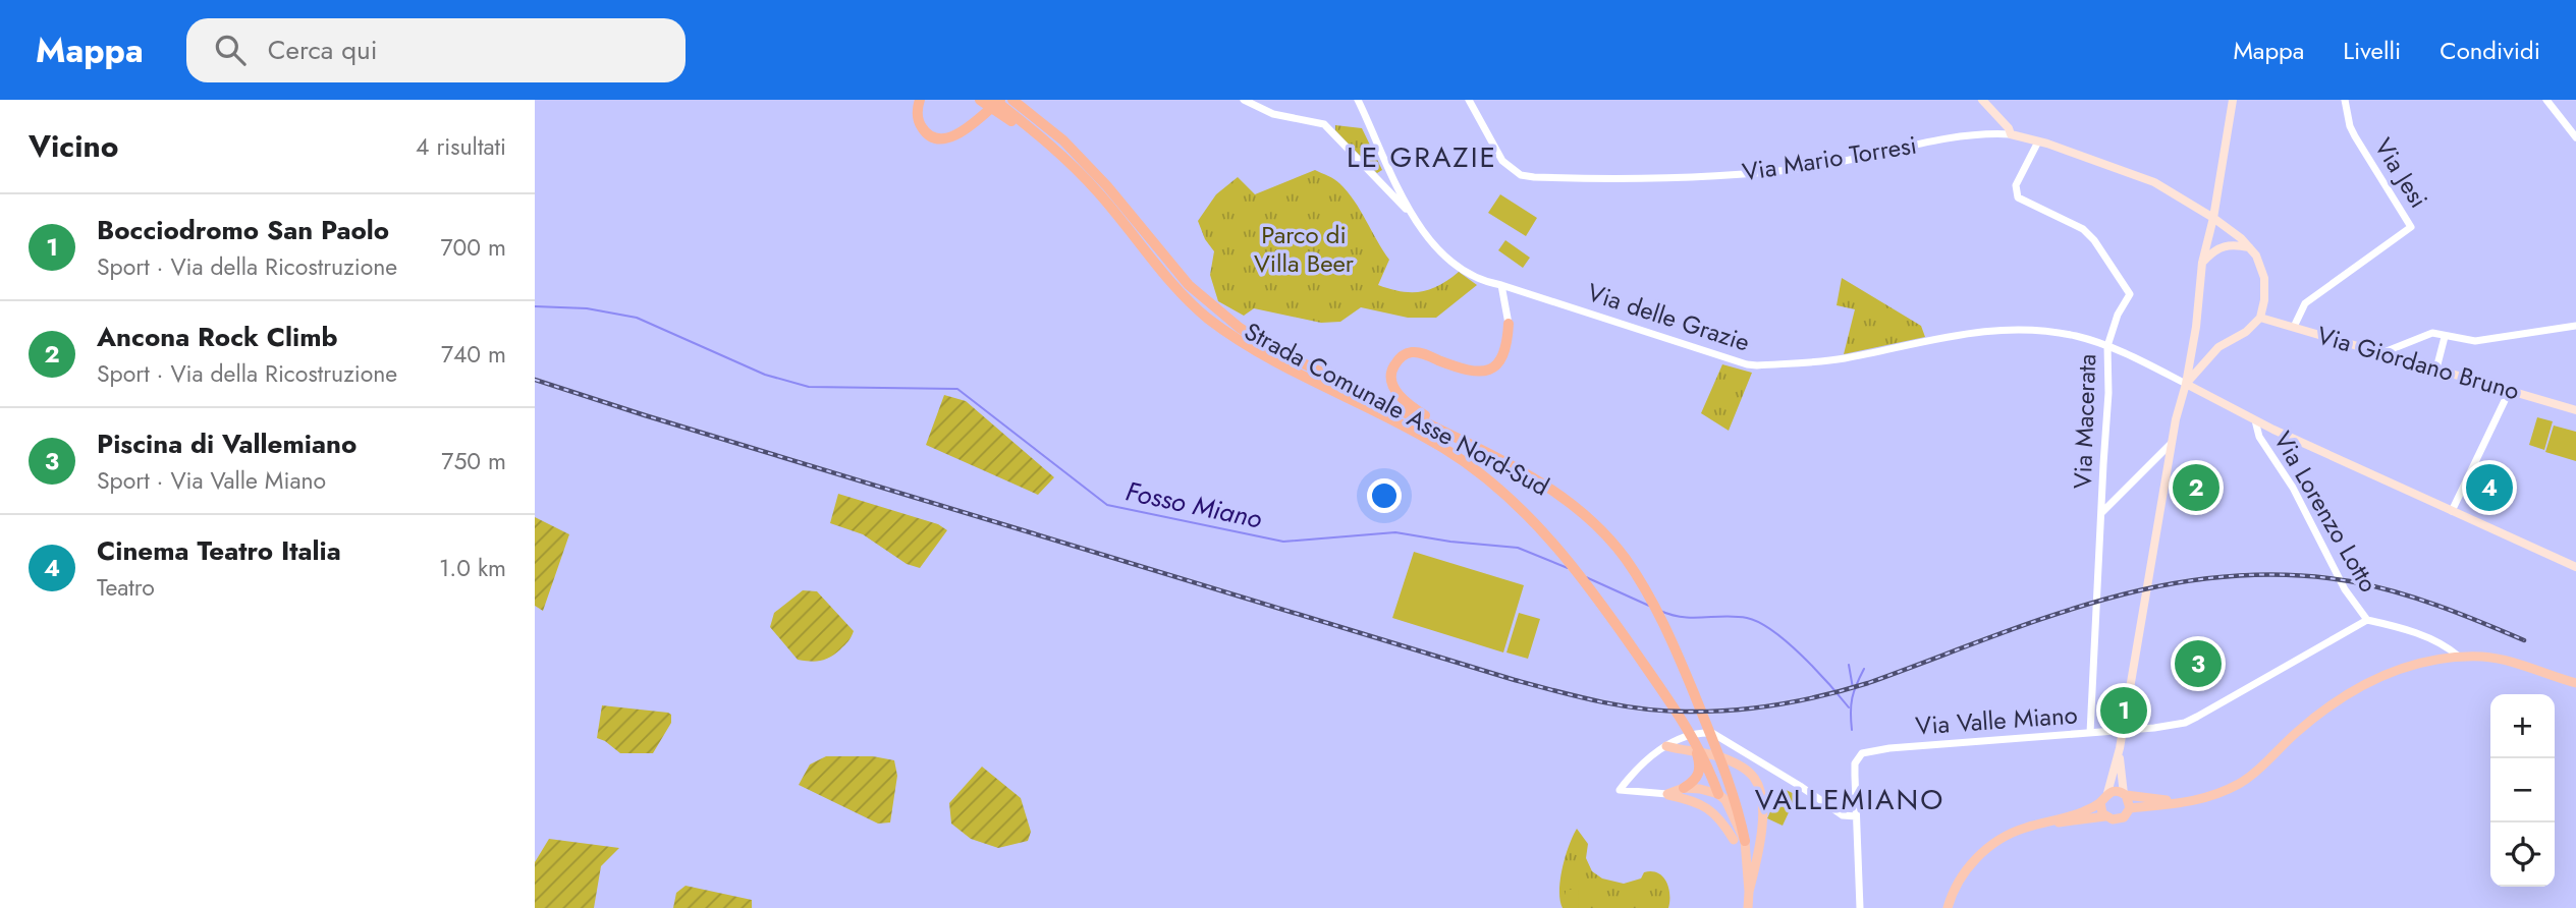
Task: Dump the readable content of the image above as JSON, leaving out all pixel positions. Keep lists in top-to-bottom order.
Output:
{
  "streets": {
    "highway": ["Strada Comunale Asse Nord-Sud"],
    "main road": ["Via Mario Torresi", "Via Giordano Bruno"],
    "street": [
      "Via Jesi",
      "Via delle Grazie",
      "Via Macerata",
      "Via Lorenzo Lotto",
      "Via Valle Miano"
    ]
  },
  "crossings": [
    ["Via Mario Torresi", "Via Macerata"],
    ["Via Jesi", "Via Giordano Bruno"],
    ["Via delle Grazie", "Via Macerata"],
    ["Via Macerata", "Via Valle Miano"],
    ["Via Lorenzo Lotto", "Via Valle Miano"]
  ],
  "districts": ["LE GRAZIE", "VALLEMIANO"],
  "water": ["Fosso Miano"],
  "parks": ["Parco di Villa Beer"],
  "page": {
    "header": "Mappa",
    "search": "Cerca qui",
    "nav": ["Mappa", "Livelli", "Condividi"],
    "heading": ["Vicino", "4 risultati"],
    "list": [
      {
        "mark": "1",
        "name": "Bocciodromo San Paolo",
        "note": "Sport · Via della Ricostruzione",
        "value": "700 m"
      },
      {
        "mark": "2",
        "name": "Ancona Rock Climb",
        "note": "Sport · Via della Ricostruzione",
        "value": "740 m"
      },
      {
        "mark": "3",
        "name": "Piscina di Vallemiano",
        "note": "Sport · Via Valle Miano",
        "value": "750 m"
      },
      {
        "mark": "4",
        "name": "Cinema Teatro Italia",
        "note": "Teatro",
        "value": "1.0 km"
      }
    ],
    "pins": [
      "2",
      "4",
      "3",
      "1"
    ],
    "map_buttons": ["+", "−"]
  }
}
